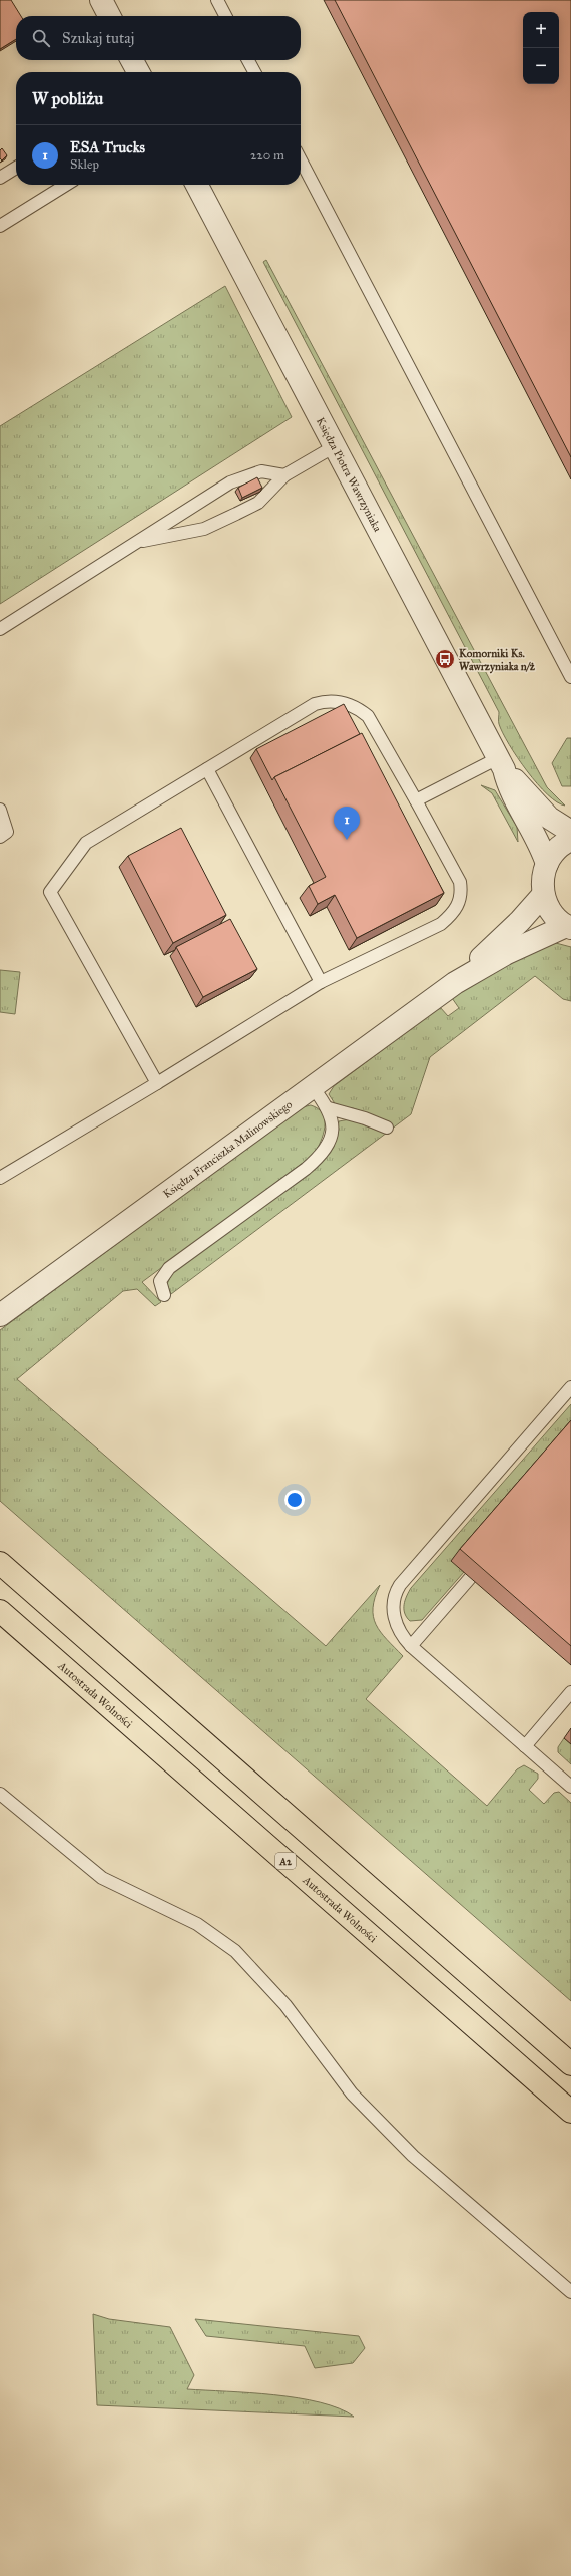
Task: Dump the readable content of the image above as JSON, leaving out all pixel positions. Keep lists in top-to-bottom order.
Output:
{
  "streets": {
    "highway": ["Autostrada Wolności", "A2"],
    "street": ["Księdza Piotra Wawrzyniaka", "Księdza Franciszka Malinowskiego"]
  },
  "places": {
    "bus stop": ["Komorniki Ks. Wawrzyniaka n/ż"]
  },
  "page": {
    "map_buttons": ["+", "−"],
    "search": "Szukaj tutaj",
    "heading": "W pobliżu",
    "list": [
      {
        "mark": "1",
        "name": "ESA Trucks",
        "note": "Sklep",
        "value": "220 m"
      }
    ],
    "pins": "1"
  }
}
